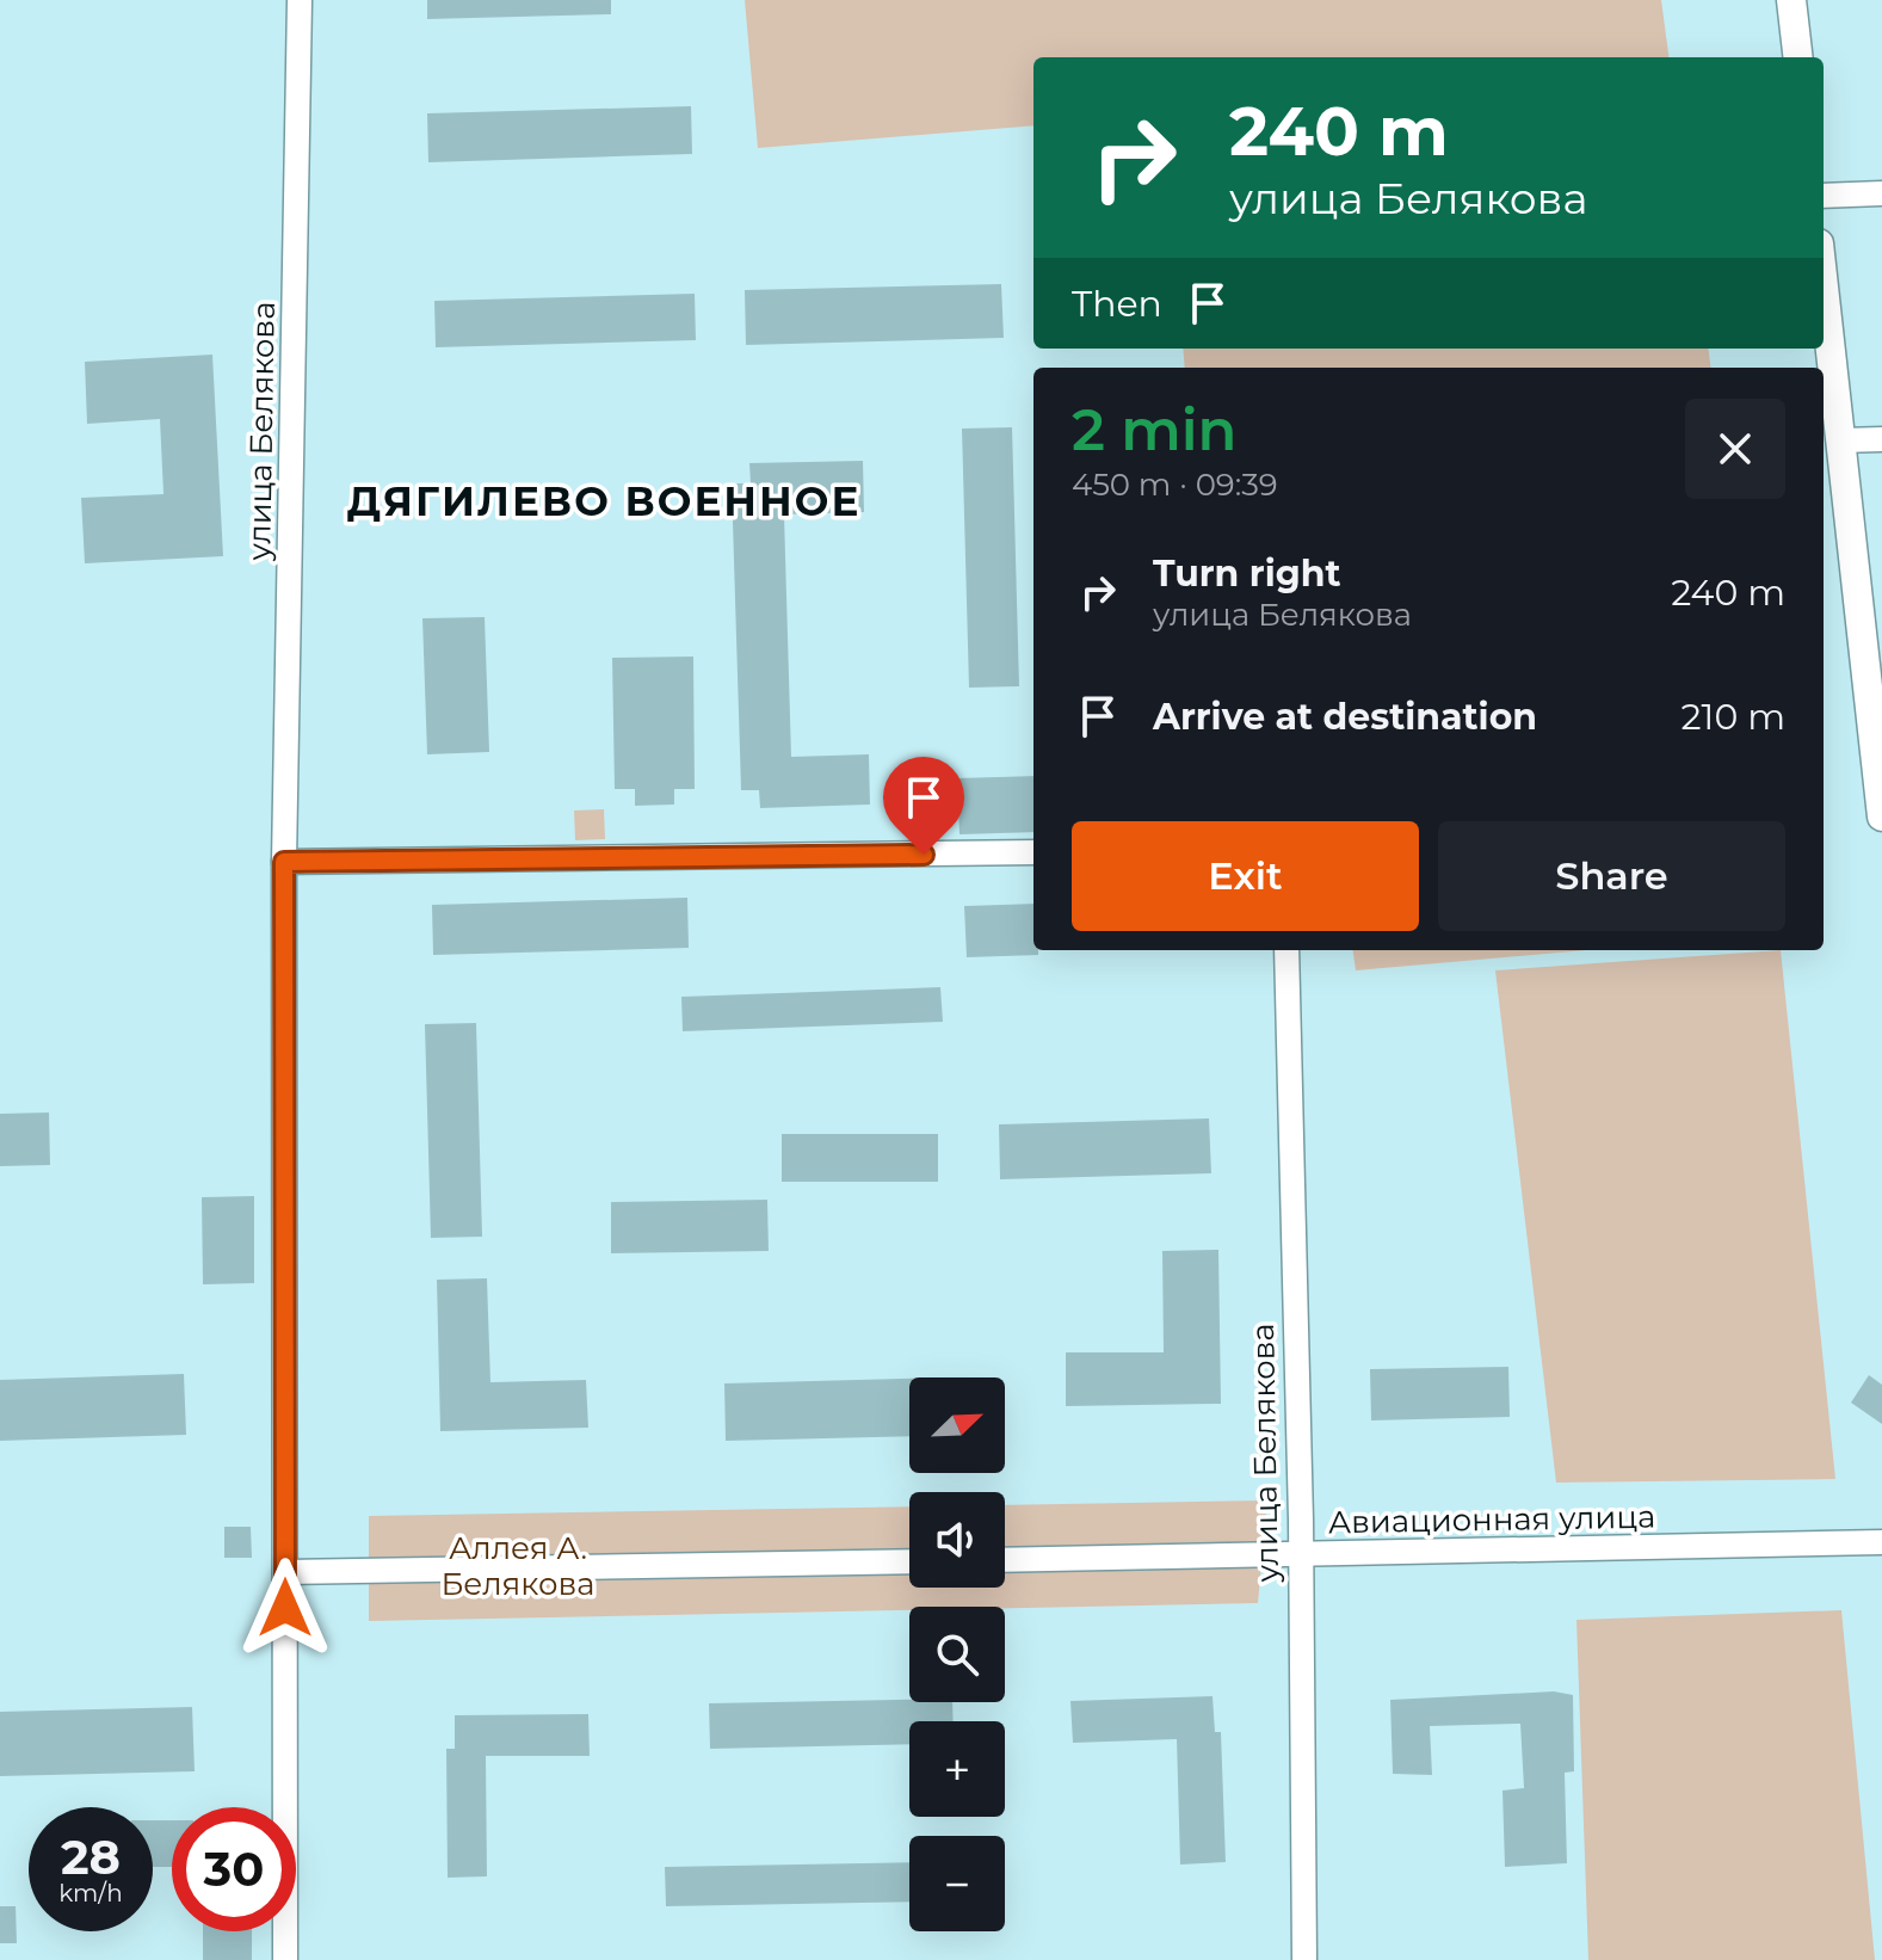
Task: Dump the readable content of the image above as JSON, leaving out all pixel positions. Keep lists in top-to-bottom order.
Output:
{
  "streets": {
    "street": ["улица Белякова", "Авиационная улица"]
  },
  "crossings": [
    ["улица Белякова", "Авиационная улица"]
  ],
  "districts": ["ДЯГИЛЕВО ВОЕННОЕ"],
  "parks": ["Аллея А. Белякова"],
  "north": "top right",
  "page": {
    "turn": ["240 m", "улица Белякова"],
    "then": "Then",
    "heading": ["2 min", "450 m · 09:39"],
    "list": [
      {
        "name": "Turn right",
        "note": "улица Белякова",
        "value": "240 m"
      },
      {
        "name": "Arrive at destination",
        "value": "210 m"
      }
    ],
    "buttons": ["Exit", "Share"],
    "map_buttons": ["+", "−"],
    "speed": "28 km/h",
    "limit": "30"
  }
}
